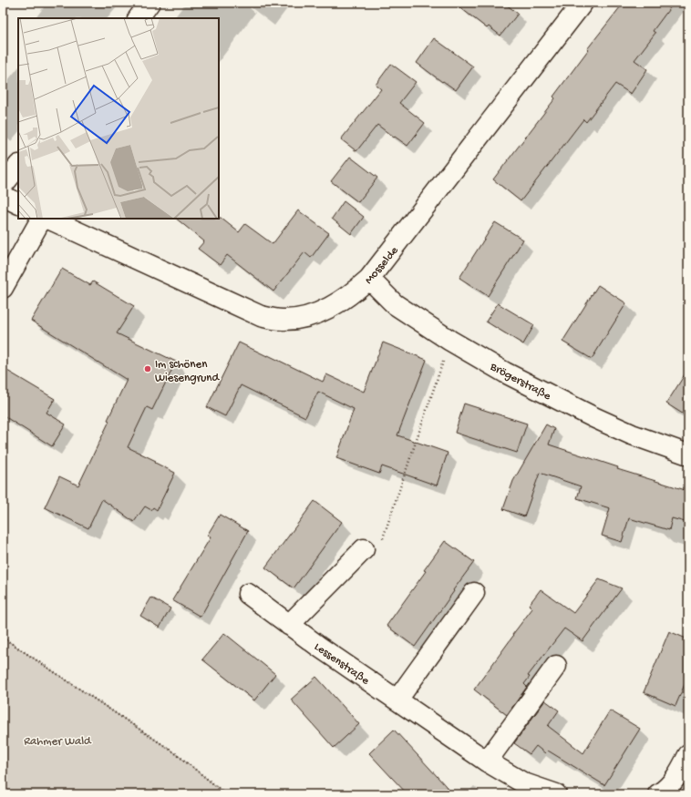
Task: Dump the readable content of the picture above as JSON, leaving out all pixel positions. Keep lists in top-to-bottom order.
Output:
{
  "streets": {
    "street": ["Mosselde", "Brögerstraße", "Lessenstraße"]
  },
  "crossings": [
    ["Mosselde", "Brögerstraße"]
  ],
  "parks": ["Rahmer Wald"],
  "places": ["Im schönen Wiesengrund"]
}
